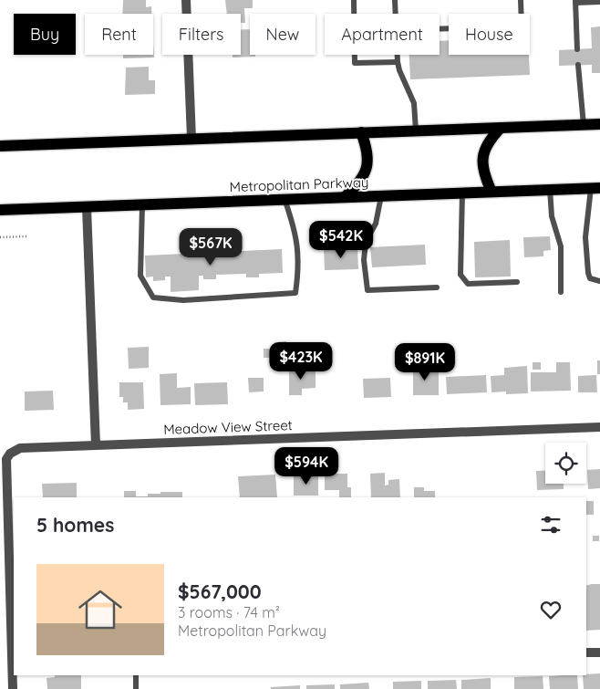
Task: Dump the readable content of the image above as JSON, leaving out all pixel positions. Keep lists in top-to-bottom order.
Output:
{
  "streets": {
    "main road": ["Metropolitan Parkway"],
    "street": ["Meadow View Street"]
  },
  "page": {
    "chip": [
      "Buy",
      "Rent",
      "Filters",
      "New",
      "Apartment",
      "House"
    ],
    "price": [
      "$542K",
      "$567K",
      "$423K",
      "$891K",
      "$594K"
    ],
    "heading": "5 homes",
    "list": [
      {
        "name": "$567,000",
        "note": "3 rooms · 74 m² · Metropolitan Parkway"
      }
    ]
  }
}
